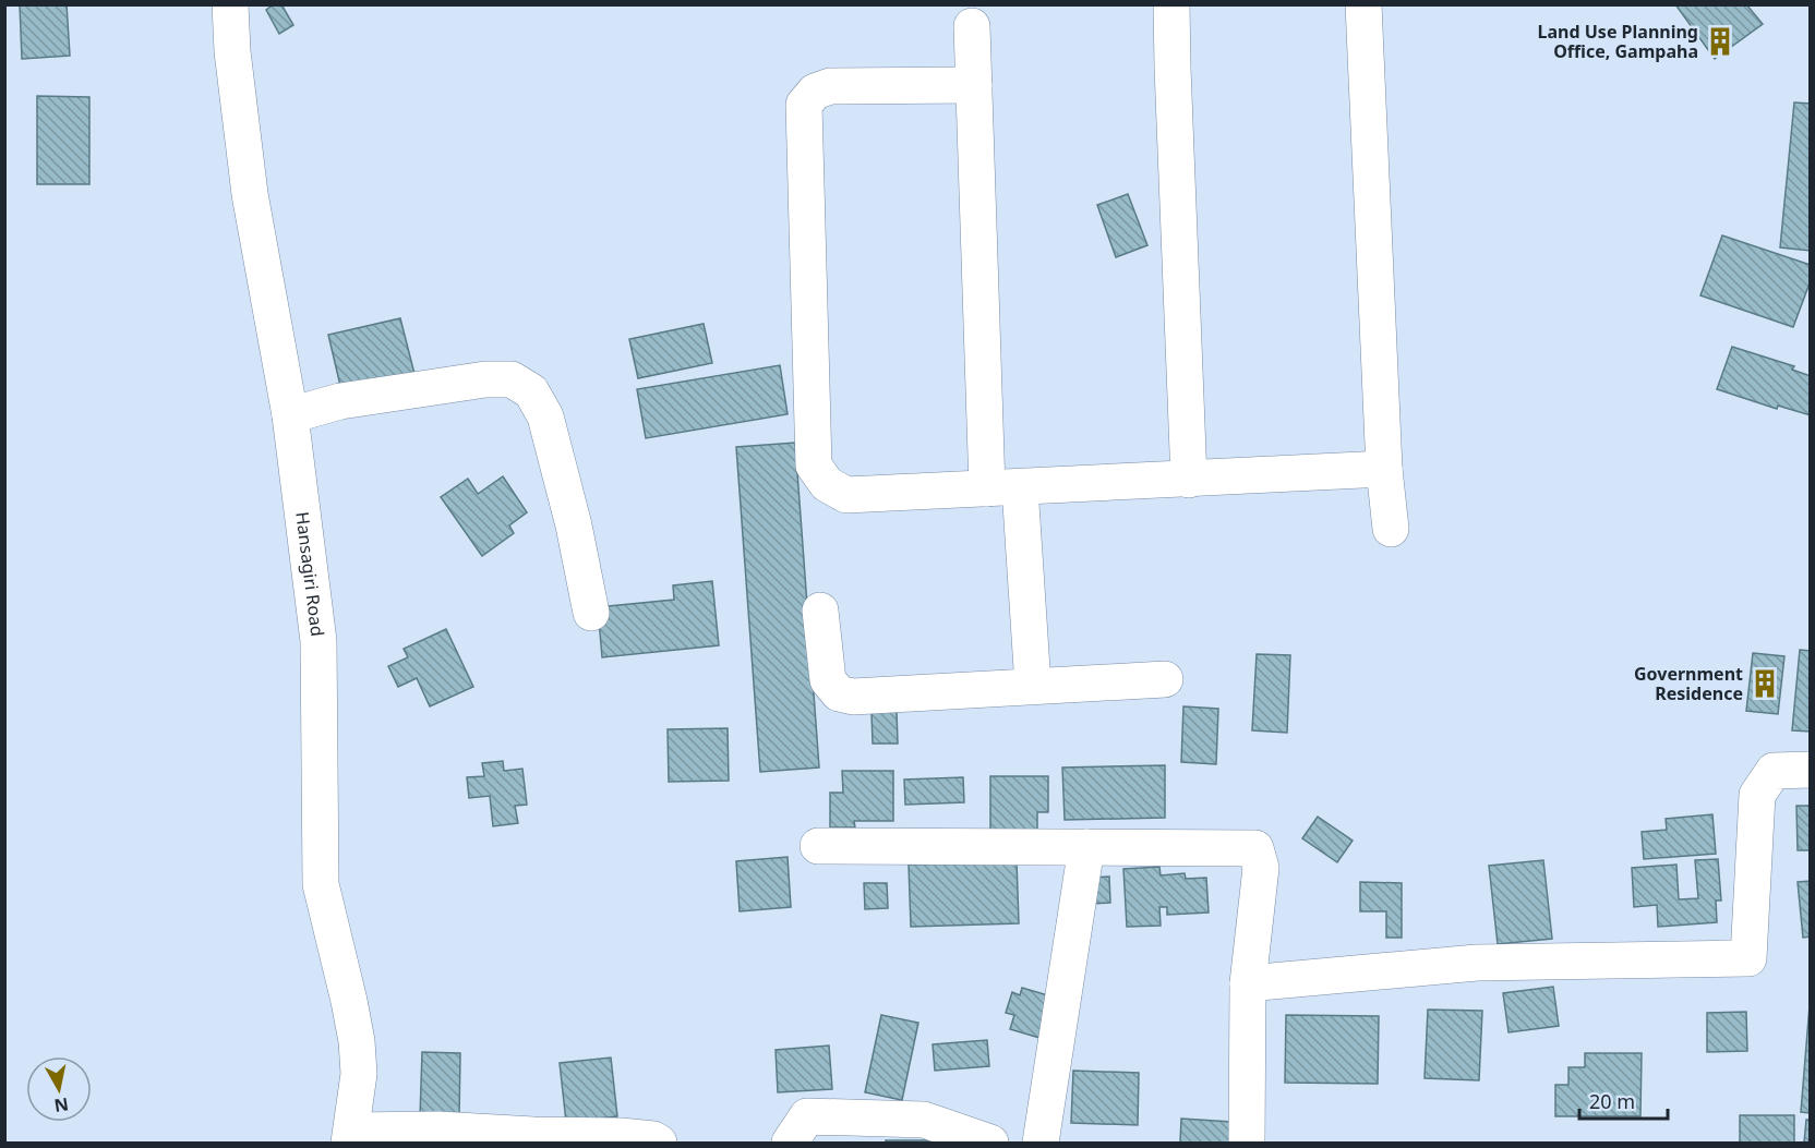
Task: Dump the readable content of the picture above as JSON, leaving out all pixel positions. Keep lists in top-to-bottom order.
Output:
{
  "streets": {
    "street": ["Hansagiri Road"]
  },
  "places": {
    "building": ["Land Use Planning Office, Gampaha", "Government Residence"]
  },
  "scale_bar": "20 m",
  "north": "bottom"
}
